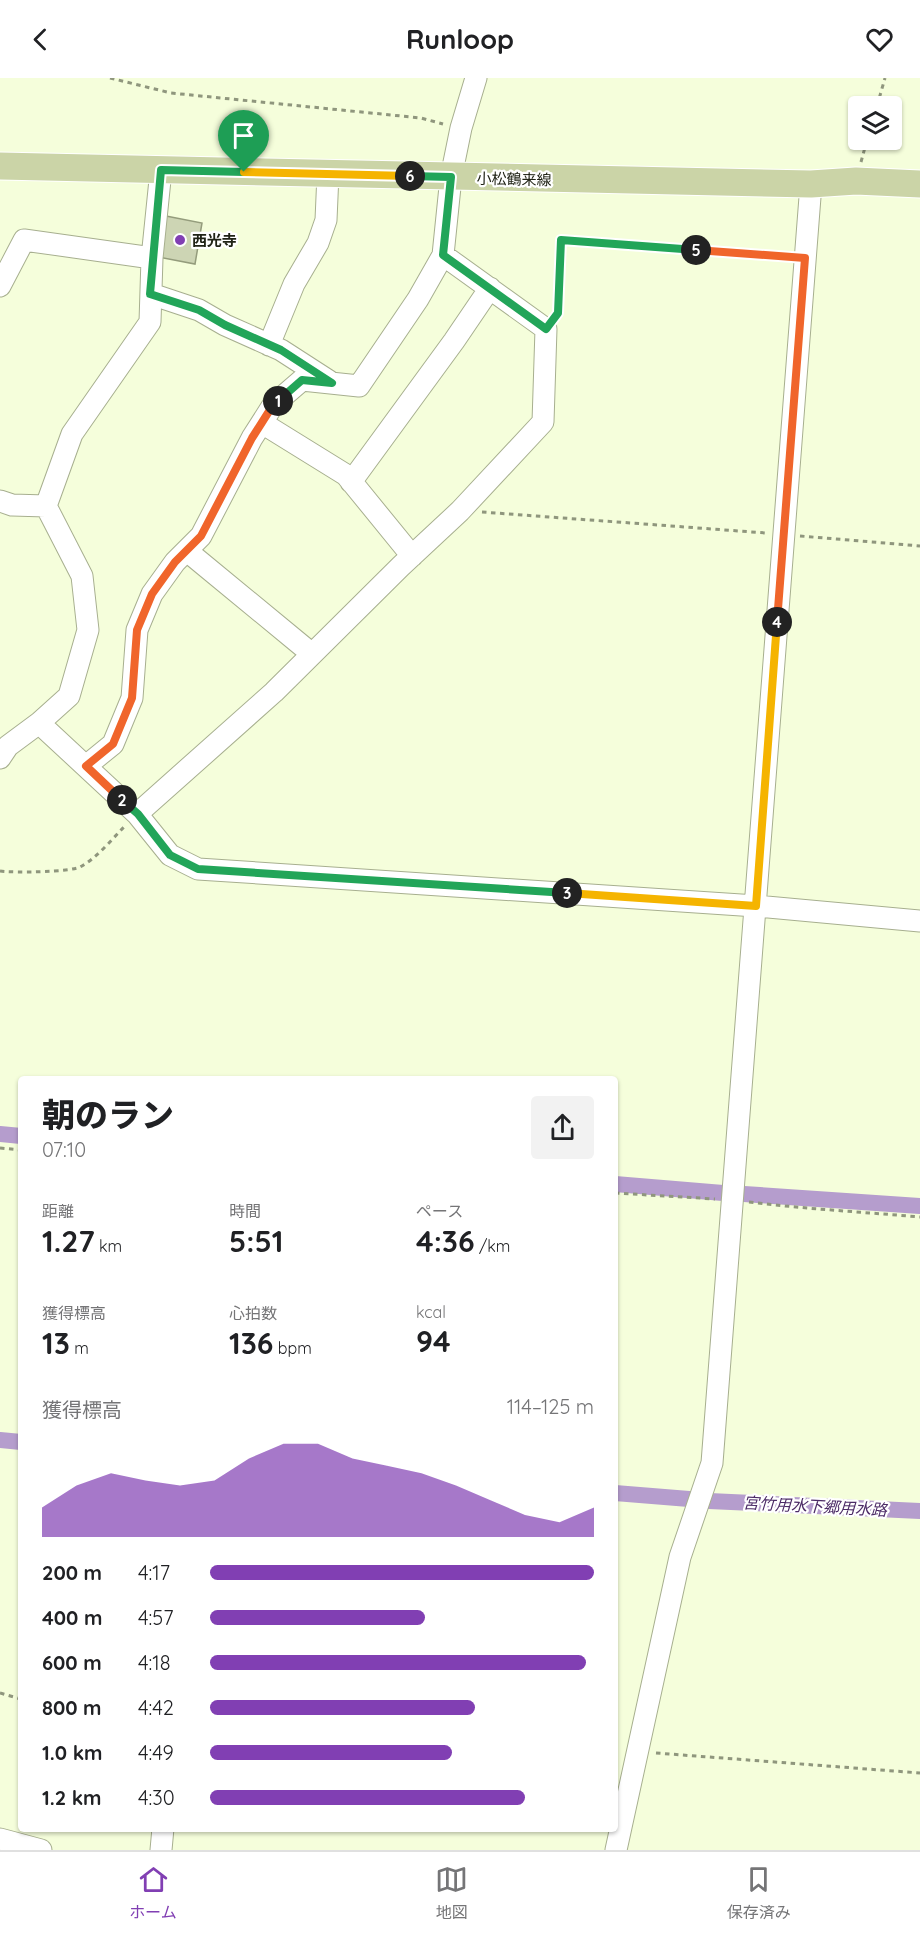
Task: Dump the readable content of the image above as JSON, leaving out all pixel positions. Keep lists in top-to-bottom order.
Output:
{
  "streets": {
    "main road": ["小松鶴来線"]
  },
  "water": ["宮竹用水下郷用水路"],
  "places": ["西光寺"],
  "page": {
    "header": "Runloop",
    "pins": [
      "6",
      "5",
      "1",
      "4",
      "2",
      "3"
    ],
    "heading": ["朝のラン", "07:10"],
    "stats": [
      ["距離", "1.27 km"],
      ["時間", "5:51"],
      ["ペース", "4:36 /km"],
      ["獲得標高", "13 m"],
      ["心拍数", "136 bpm"],
      ["kcal", "94"]
    ],
    "chart": ["獲得標高", "114–125 m"],
    "list": [
      {
        "name": "200 m",
        "note": "4:17"
      },
      {
        "name": "400 m",
        "note": "4:57"
      },
      {
        "name": "600 m",
        "note": "4:18"
      },
      {
        "name": "800 m",
        "note": "4:42"
      },
      {
        "name": "1.0 km",
        "note": "4:49"
      },
      {
        "name": "1.2 km",
        "note": "4:30"
      }
    ],
    "tabs": ["ホーム", "地図", "保存済み"]
  }
}
